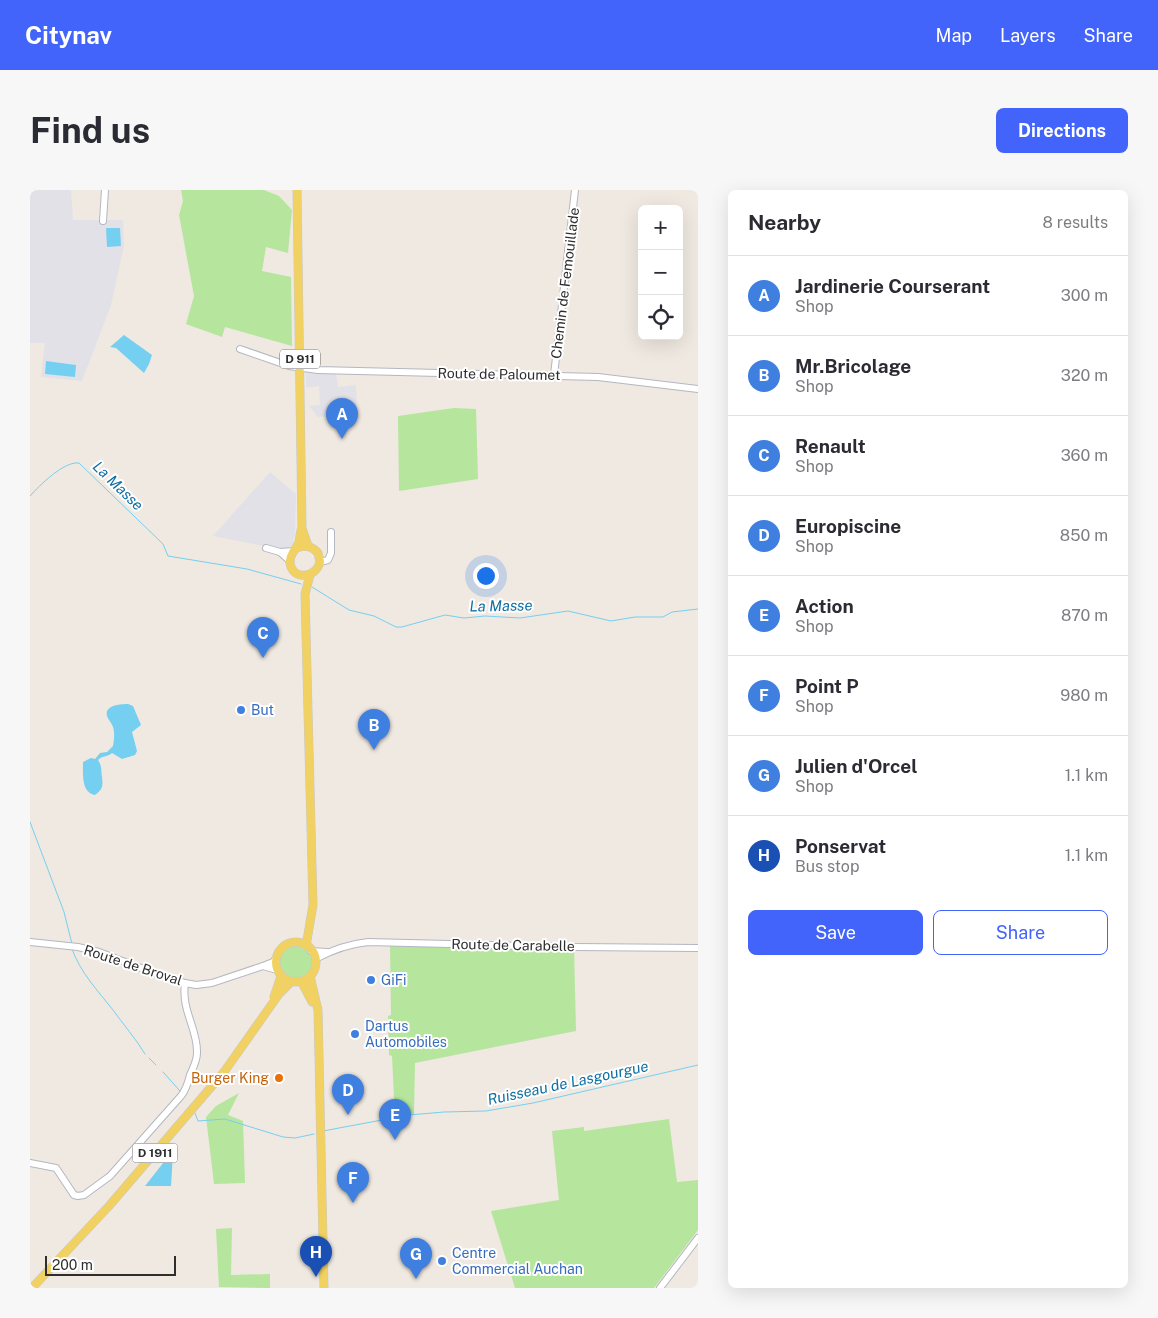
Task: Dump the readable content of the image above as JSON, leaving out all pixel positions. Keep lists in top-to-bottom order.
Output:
{
  "streets": {
    "main road": ["D 911", "D 1911"],
    "street": [
      "Chemin de Femouillade",
      "Route de Paloumet",
      "Route de Carabelle",
      "Route de Broval"
    ]
  },
  "crossings": [
    ["Chemin de Femouillade", "Route de Paloumet"],
    ["D 911", "Route de Paloumet"],
    ["Route de Carabelle", "Route de Broval"],
    ["Route de Carabelle", "D 1911"],
    ["Route de Broval", "D 1911"]
  ],
  "water": ["La Masse", "Ruisseau de Lasgourgue"],
  "places": [
    "But",
    "GiFi",
    "Dartus Automobiles",
    "Burger King",
    "Centre Commercial Auchan"
  ],
  "scale_bar": "200 m",
  "page": {
    "header": "Citynav",
    "nav": ["Map", "Layers", "Share"],
    "buttons": [
      "Directions",
      ["Save", "Share"]
    ],
    "title": "Find us",
    "heading": ["Nearby", "8 results"],
    "map_buttons": ["+", "−"],
    "list": [
      {
        "mark": "A",
        "name": "Jardinerie Courserant",
        "note": "Shop",
        "value": "300 m"
      },
      {
        "mark": "B",
        "name": "Mr.Bricolage",
        "note": "Shop",
        "value": "320 m"
      },
      {
        "mark": "C",
        "name": "Renault",
        "note": "Shop",
        "value": "360 m"
      },
      {
        "mark": "D",
        "name": "Europiscine",
        "note": "Shop",
        "value": "850 m"
      },
      {
        "mark": "E",
        "name": "Action",
        "note": "Shop",
        "value": "870 m"
      },
      {
        "mark": "F",
        "name": "Point P",
        "note": "Shop",
        "value": "980 m"
      },
      {
        "mark": "G",
        "name": "Julien d'Orcel",
        "note": "Shop",
        "value": "1.1 km"
      },
      {
        "mark": "H",
        "name": "Ponservat",
        "note": "Bus stop",
        "value": "1.1 km"
      }
    ],
    "pins": [
      "A",
      "C",
      "B",
      "D",
      "E",
      "F",
      "H",
      "G"
    ],
    "scale": "200 m"
  }
}
